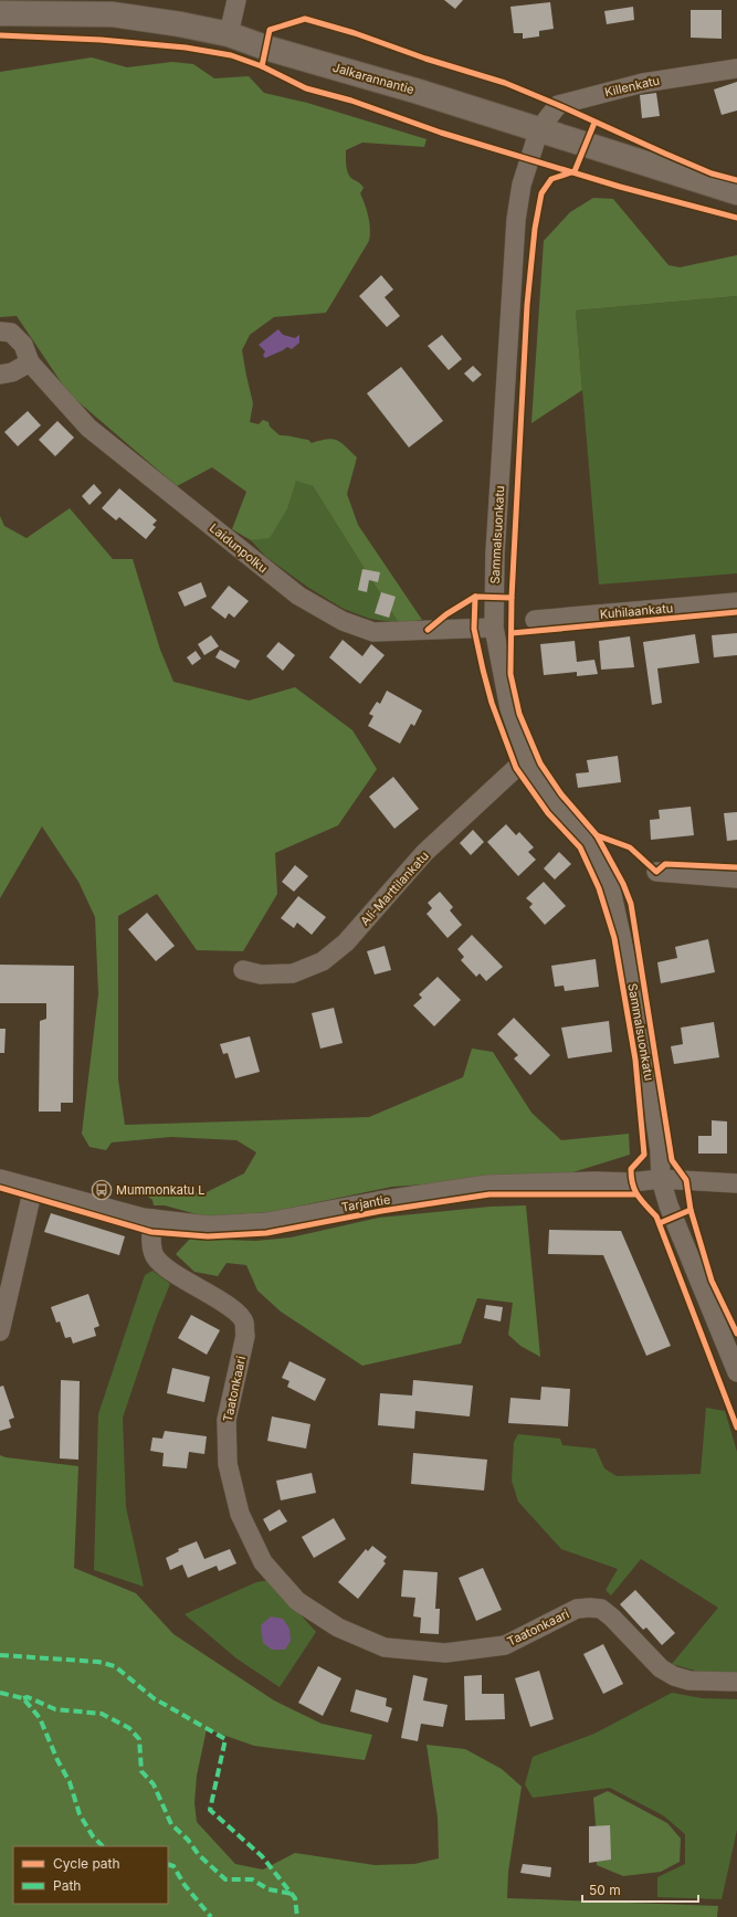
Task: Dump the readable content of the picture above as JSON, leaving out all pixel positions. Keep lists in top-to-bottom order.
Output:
{
  "streets": {
    "main road": ["Jalkarannantie"],
    "street": [
      "Killenkatu",
      "Sammalsuonkatu",
      "Laidunpolku",
      "Kuhilaankatu",
      "Ali-Marttilankatu",
      "Tarjantie",
      "Taatonkaari"
    ]
  },
  "crossings": [
    ["Jalkarannantie", "Killenkatu"],
    ["Jalkarannantie", "Sammalsuonkatu"],
    ["Killenkatu", "Sammalsuonkatu"],
    ["Sammalsuonkatu", "Laidunpolku"],
    ["Sammalsuonkatu", "Ali-Marttilankatu"],
    ["Sammalsuonkatu", "Tarjantie"],
    ["Tarjantie", "Taatonkaari"]
  ],
  "places": {
    "bus stop": ["Mummonkatu L"]
  },
  "legend": ["Cycle path", "Path"],
  "scale_bar": "50 m"
}
